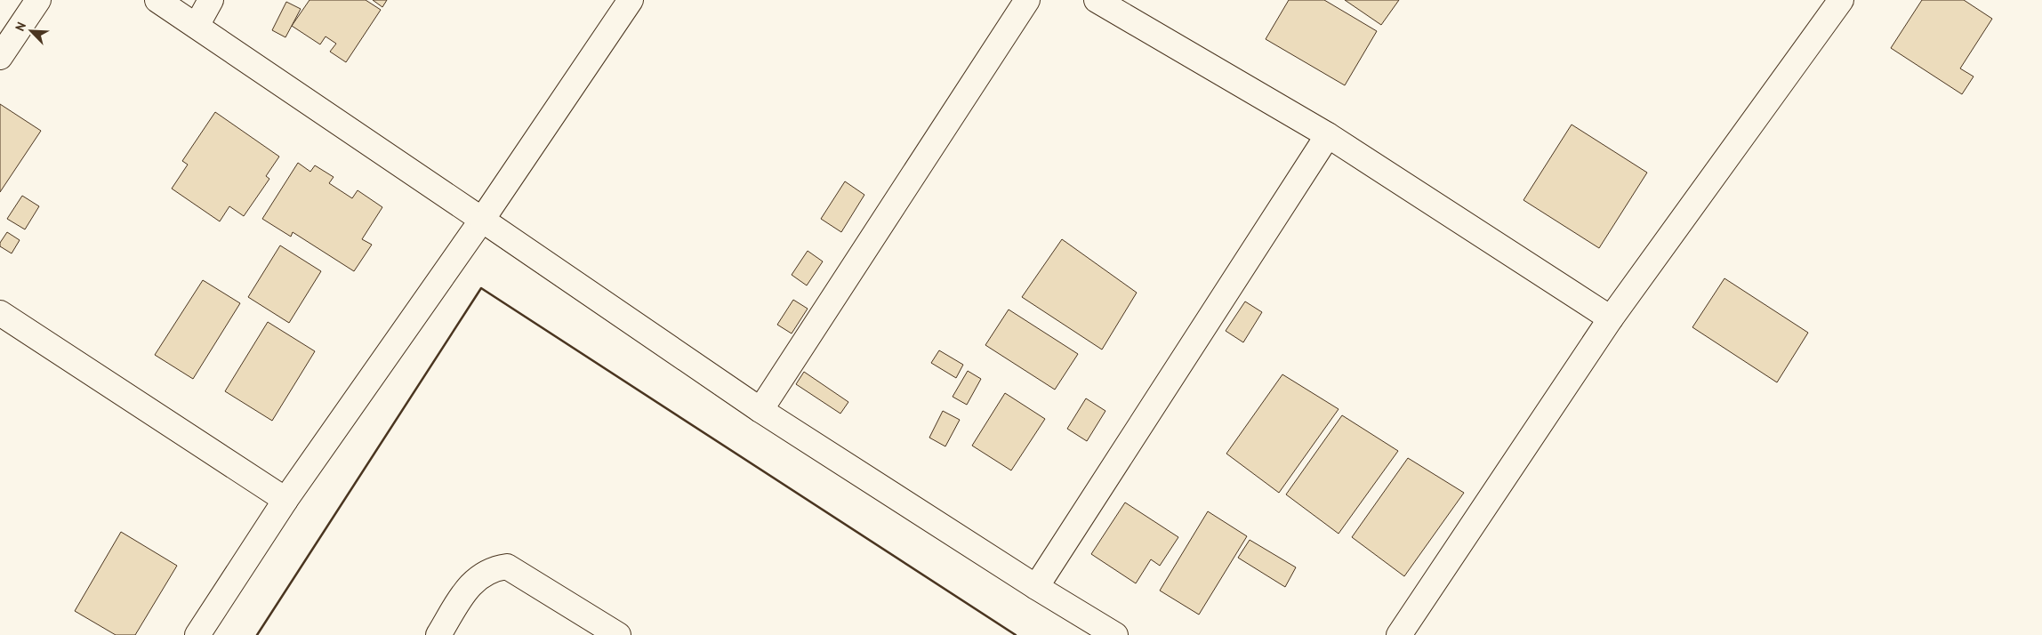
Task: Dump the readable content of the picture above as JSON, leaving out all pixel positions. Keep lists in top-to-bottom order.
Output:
{
  "north": "top left"
}
